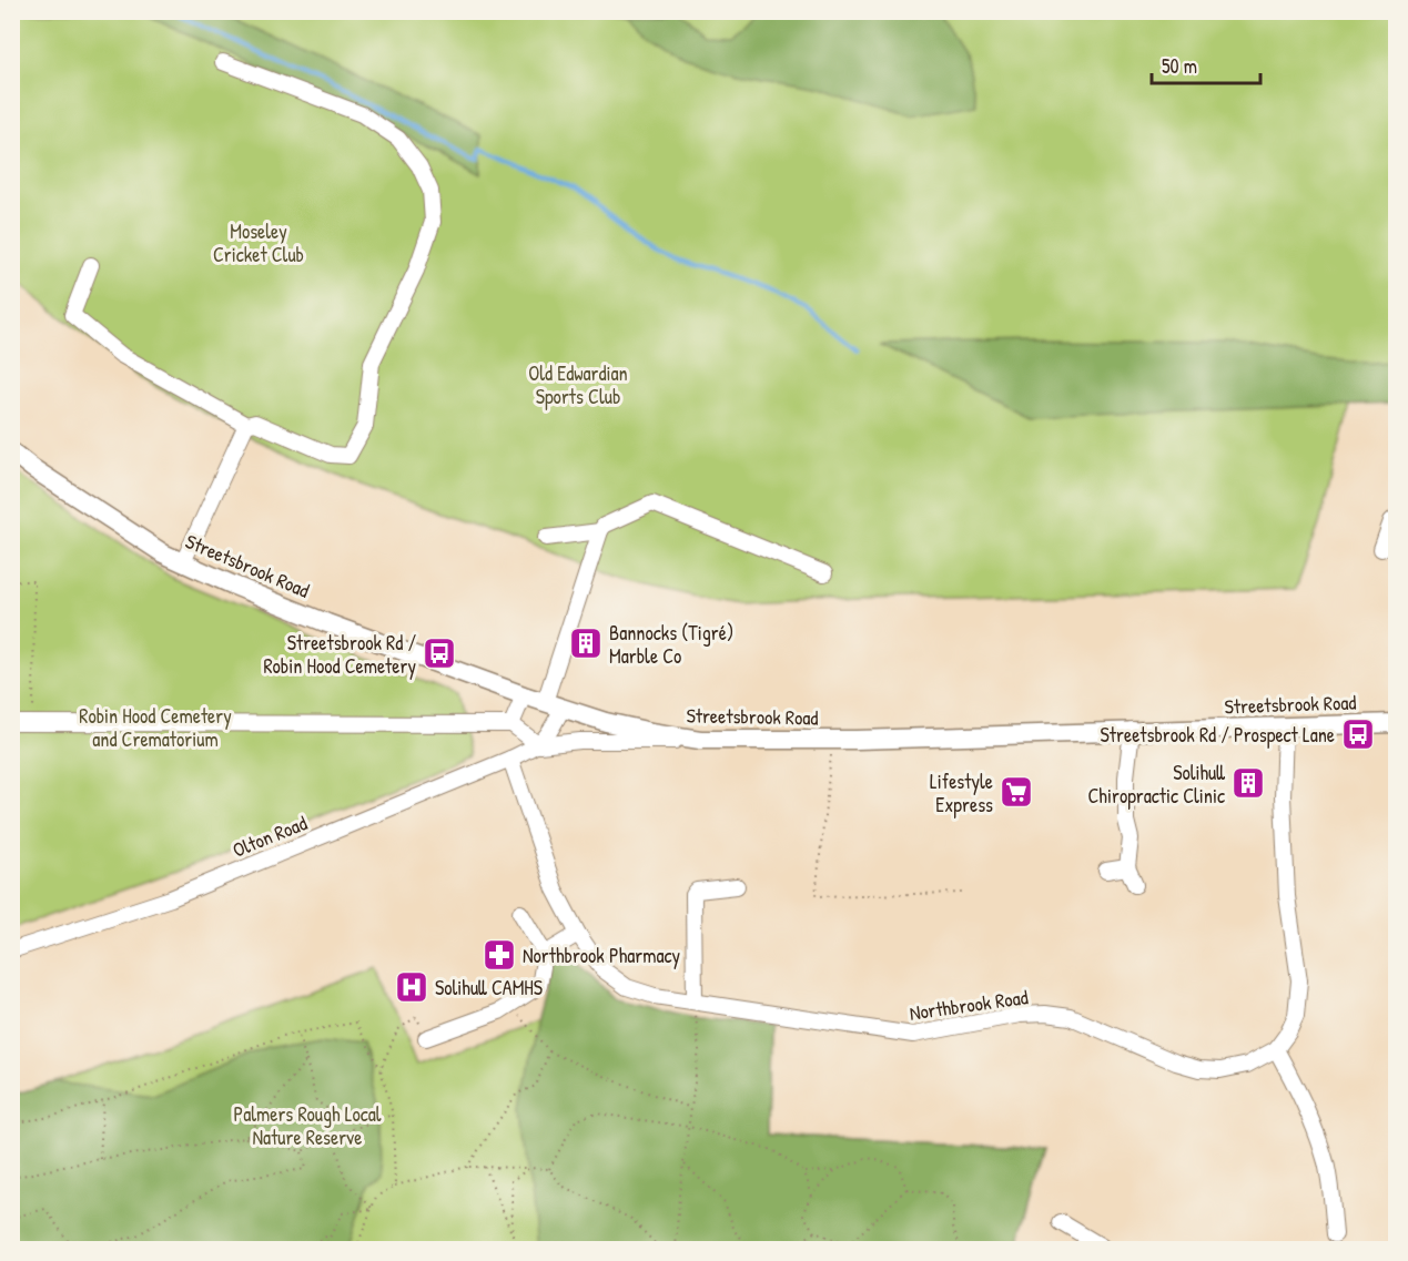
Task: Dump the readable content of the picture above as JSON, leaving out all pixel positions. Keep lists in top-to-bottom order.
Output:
{
  "streets": {
    "main road": ["Streetsbrook Road"],
    "street": ["Olton Road", "Northbrook Road"]
  },
  "crossings": [
    ["Streetsbrook Road", "Olton Road"],
    ["Streetsbrook Road", "Northbrook Road"],
    ["Olton Road", "Northbrook Road"]
  ],
  "parks": [
    "Moseley Cricket Club",
    "Old Edwardian Sports Club",
    "Robin Hood Cemetery and Crematorium",
    "Palmers Rough Local Nature Reserve"
  ],
  "places": {
    "building": ["Bannocks (Tigré) Marble Co", "Solihull Chiropractic Clinic"],
    "bus stop": ["Streetsbrook Rd / Robin Hood Cemetery", "Streetsbrook Rd / Prospect Lane"],
    "supermarket": ["Lifestyle Express"],
    "pharmacy": ["Northbrook Pharmacy"],
    "hospital": ["Solihull CAMHS"]
  },
  "scale_bar": "50 m"
}
